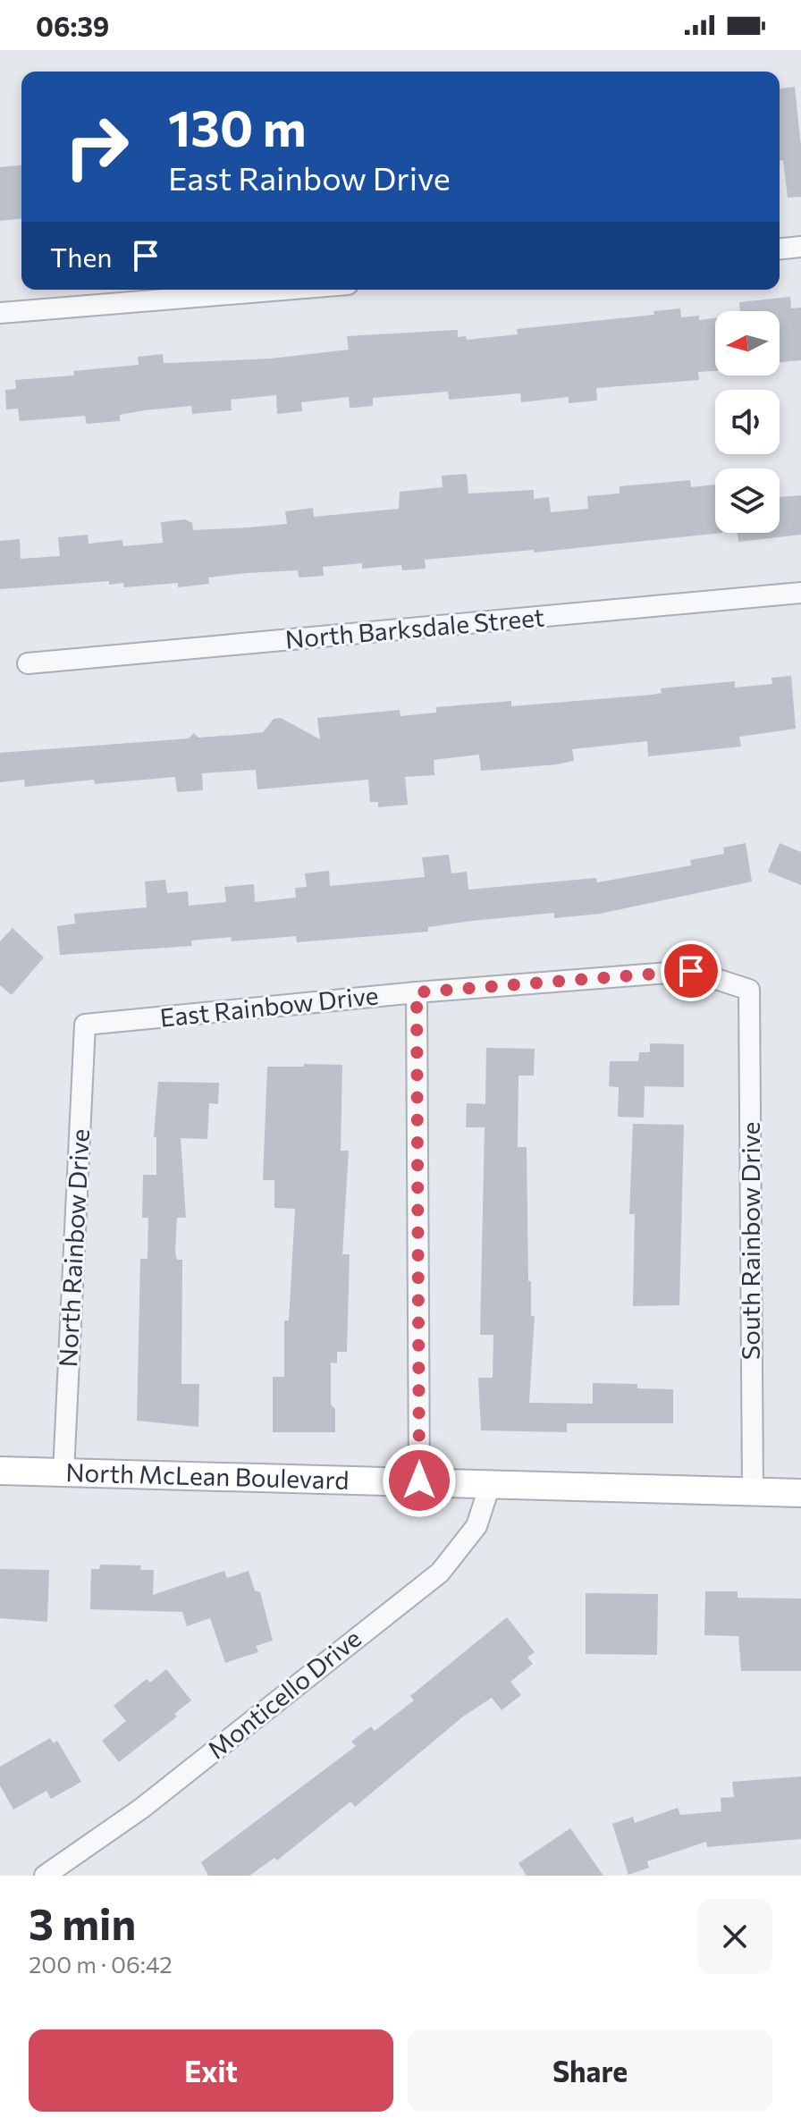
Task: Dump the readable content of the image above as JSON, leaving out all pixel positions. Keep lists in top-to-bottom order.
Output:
{
  "streets": {
    "main road": ["North McLean Boulevard"],
    "street": [
      "North Barksdale Street",
      "East Rainbow Drive",
      "South Rainbow Drive",
      "North Rainbow Drive",
      "Monticello Drive"
    ]
  },
  "crossings": [
    ["East Rainbow Drive", "South Rainbow Drive"],
    ["East Rainbow Drive", "North Rainbow Drive"],
    ["South Rainbow Drive", "North McLean Boulevard"],
    ["North Rainbow Drive", "North McLean Boulevard"],
    ["North McLean Boulevard", "Monticello Drive"]
  ],
  "north": "left",
  "page": {
    "status": "06:39",
    "turn": ["130 m", "East Rainbow Drive"],
    "then": "Then",
    "heading": ["3 min", "200 m · 06:42"],
    "buttons": ["Exit", "Share"]
  }
}
